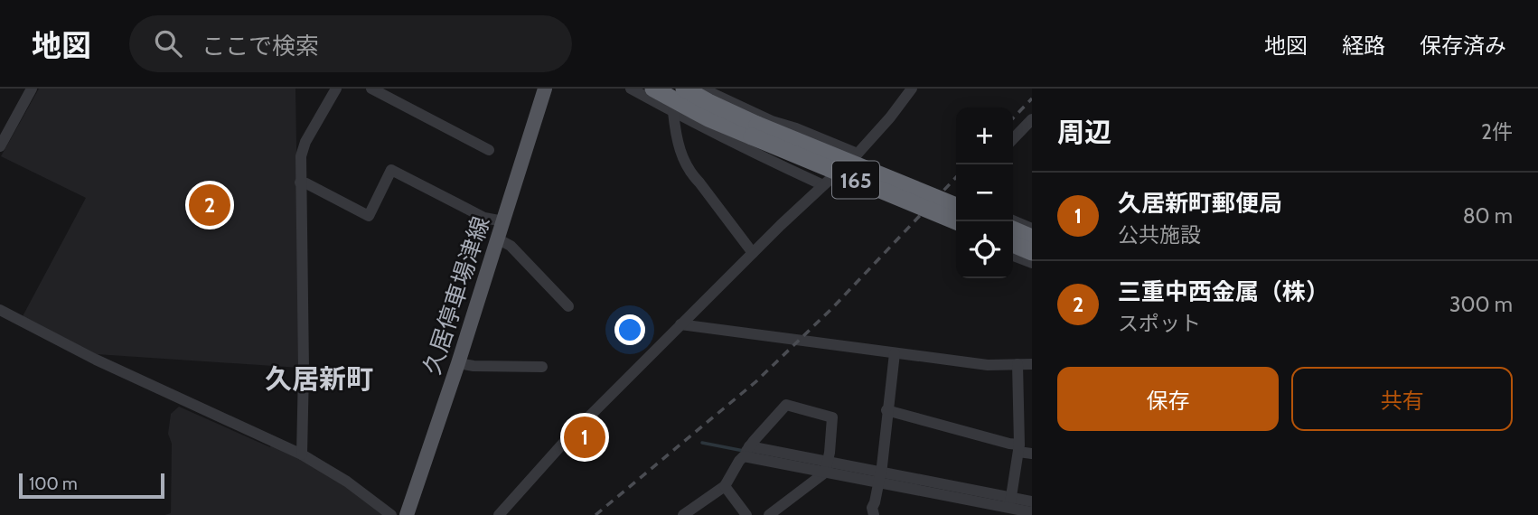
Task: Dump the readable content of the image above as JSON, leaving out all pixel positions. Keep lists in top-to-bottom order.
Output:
{
  "streets": {
    "highway": ["165"],
    "main road": ["久居停車場津線"]
  },
  "districts": ["久居新町"],
  "scale_bar": "100 m",
  "page": {
    "header": "地図",
    "search": "ここで検索",
    "nav": ["地図", "経路", "保存済み"],
    "heading": ["周辺", "2件"],
    "map_buttons": ["+", "−"],
    "list": [
      {
        "mark": "1",
        "name": "久居新町郵便局",
        "note": "公共施設",
        "value": "80 m"
      },
      {
        "mark": "2",
        "name": "三重中西金属（株）",
        "note": "スポット",
        "value": "300 m"
      }
    ],
    "pins": ["2", "1"],
    "buttons": ["保存", "共有"],
    "scale": "100 m"
  }
}
